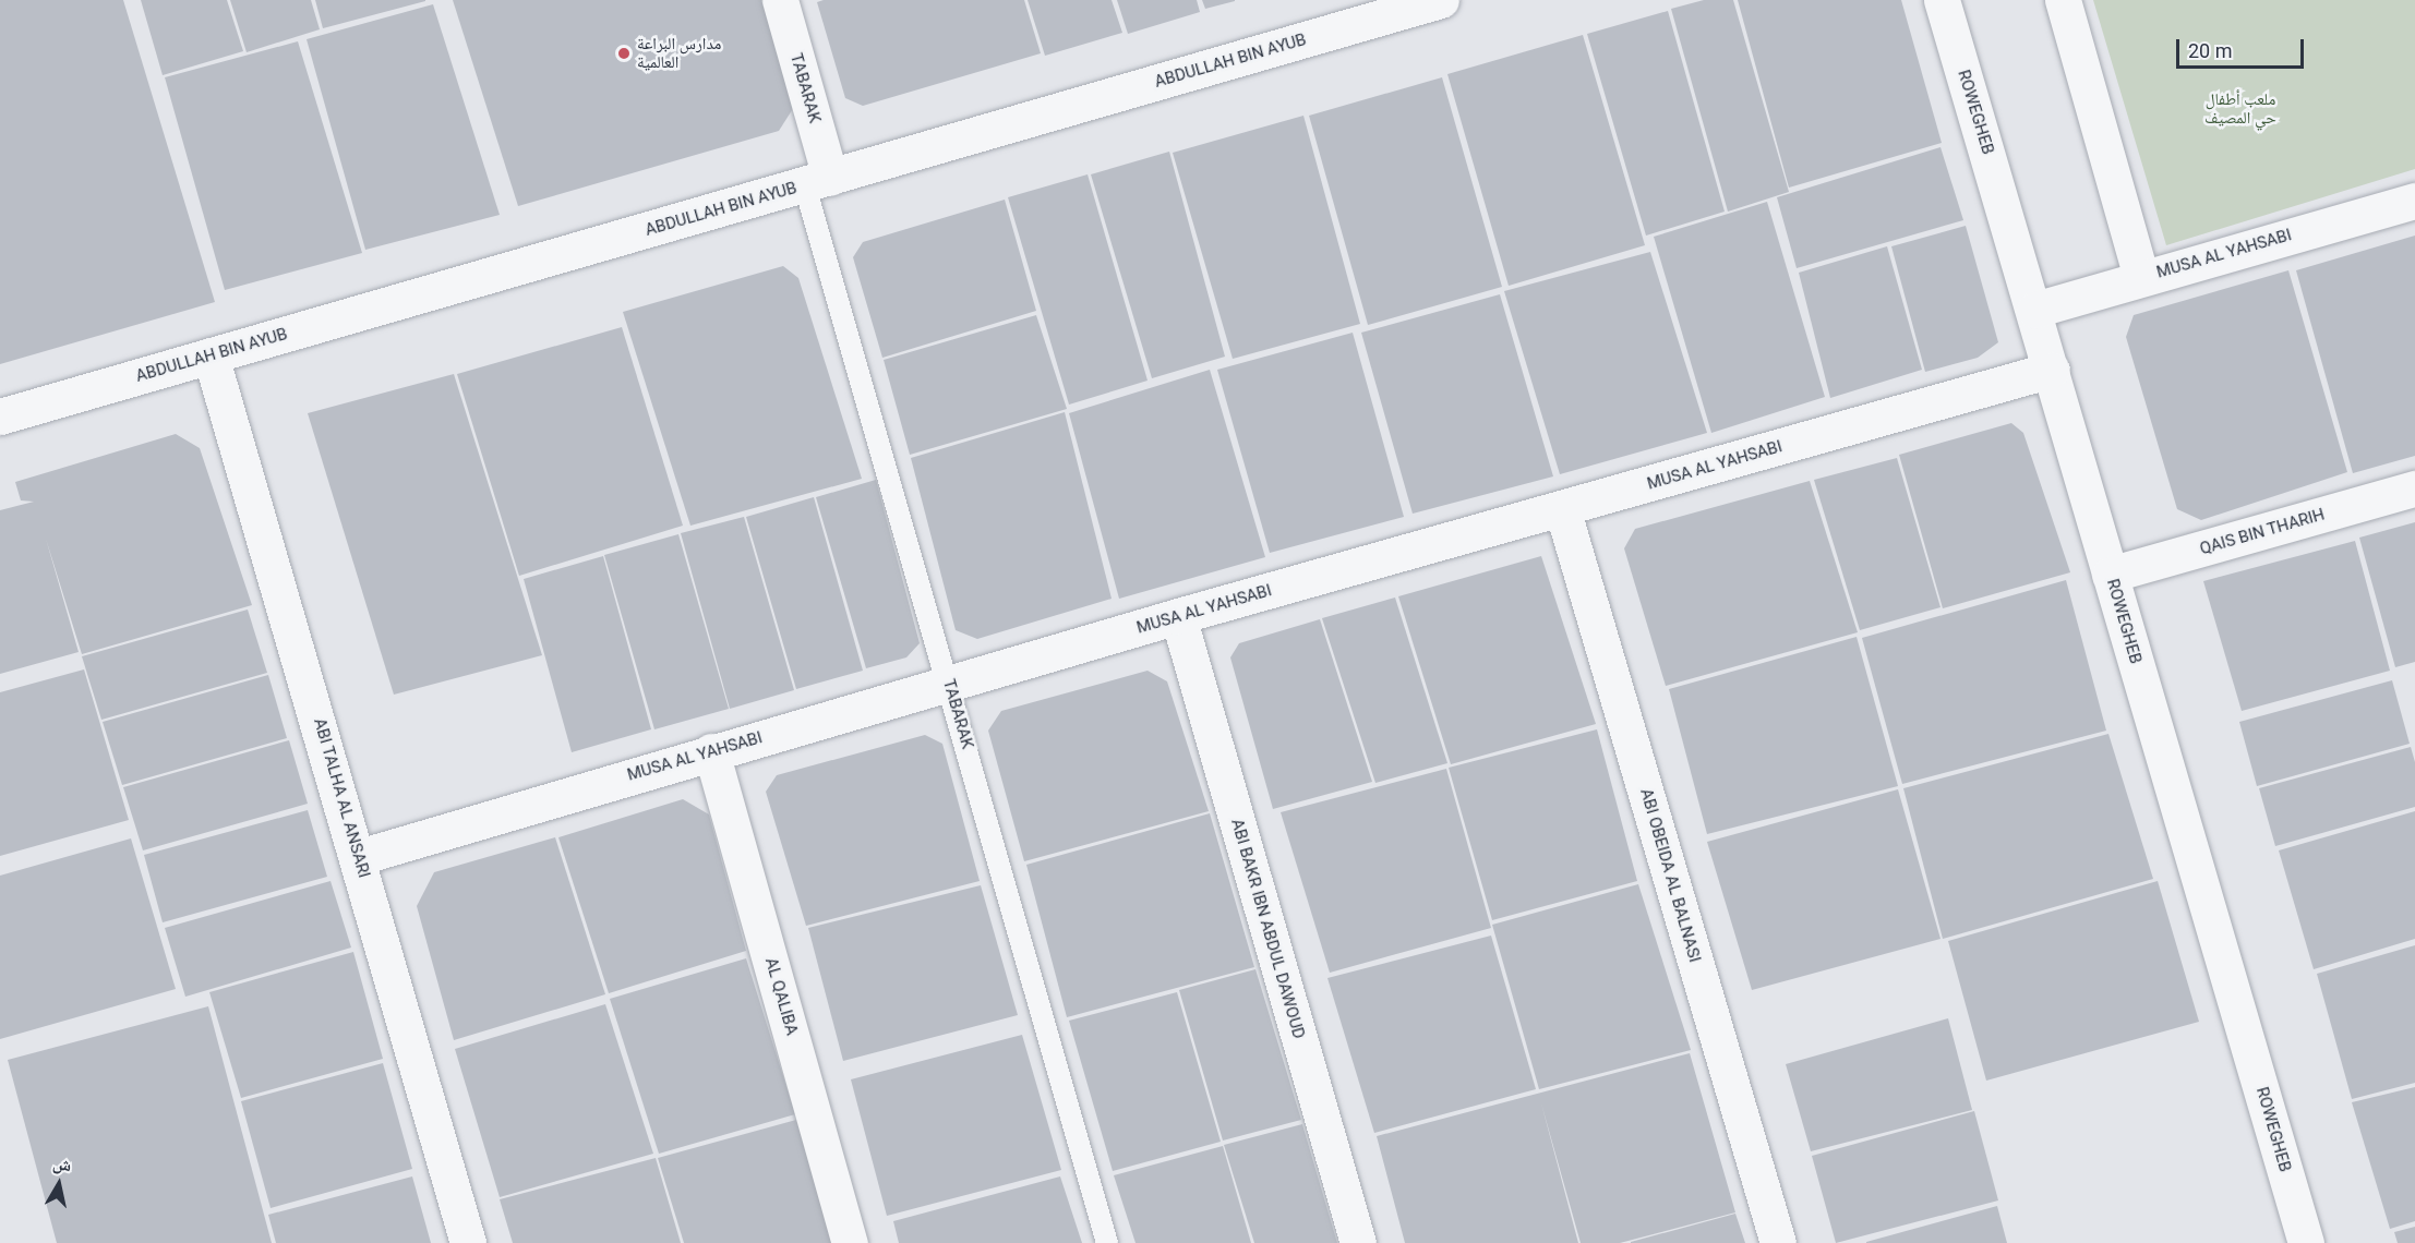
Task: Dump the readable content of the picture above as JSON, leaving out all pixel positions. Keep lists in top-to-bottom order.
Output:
{
  "streets": {
    "street": [
      "ABDULLAH BIN AYUB",
      "TABARAK",
      "ROWEGHEB",
      "MUSA AL YAHSABI",
      "QAIS BIN THARIH",
      "ABI TALHA AL ANSARI",
      "ABI OBEIDA AL BALNASI",
      "ABI BAKR IBN ABDUL DAWOUD",
      "AL QALIBA"
    ]
  },
  "crossings": [
    ["ABDULLAH BIN AYUB", "TABARAK"],
    ["ABDULLAH BIN AYUB", "ABI TALHA AL ANSARI"],
    ["TABARAK", "MUSA AL YAHSABI"],
    ["ROWEGHEB", "MUSA AL YAHSABI"],
    ["ROWEGHEB", "QAIS BIN THARIH"],
    ["MUSA AL YAHSABI", "ABI TALHA AL ANSARI"],
    ["MUSA AL YAHSABI", "ABI OBEIDA AL BALNASI"],
    ["MUSA AL YAHSABI", "ABI BAKR IBN ABDUL DAWOUD"],
    ["MUSA AL YAHSABI", "AL QALIBA"]
  ],
  "parks": ["ملعب أطفال حي المصيف"],
  "places": ["مدارس البراعة العالمية"],
  "scale_bar": "20 m",
  "north": "top"
}
